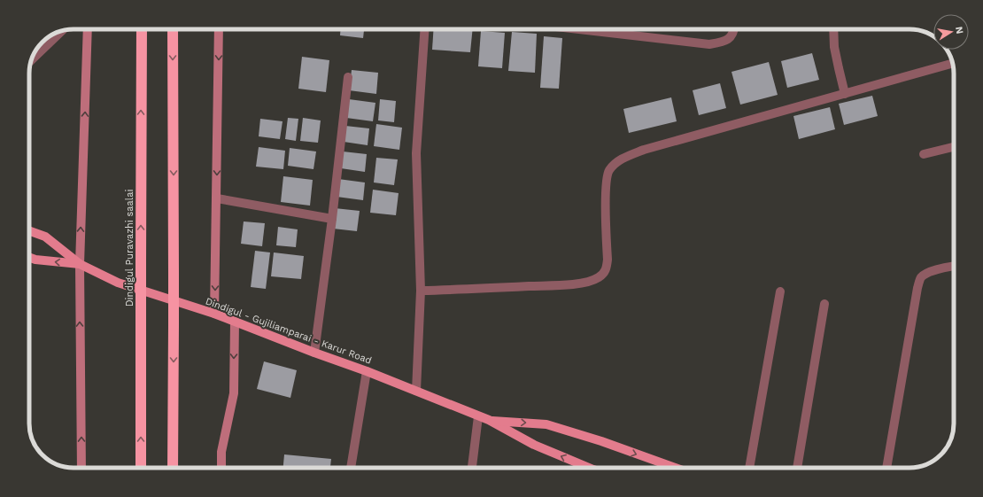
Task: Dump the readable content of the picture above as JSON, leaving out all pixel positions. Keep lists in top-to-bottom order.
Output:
{
  "streets": {
    "highway": ["Dindigul Puravazhi saalai"],
    "main road": ["Dindigul - Gujiliamparai - Karur Road"]
  },
  "north": "right"
}
